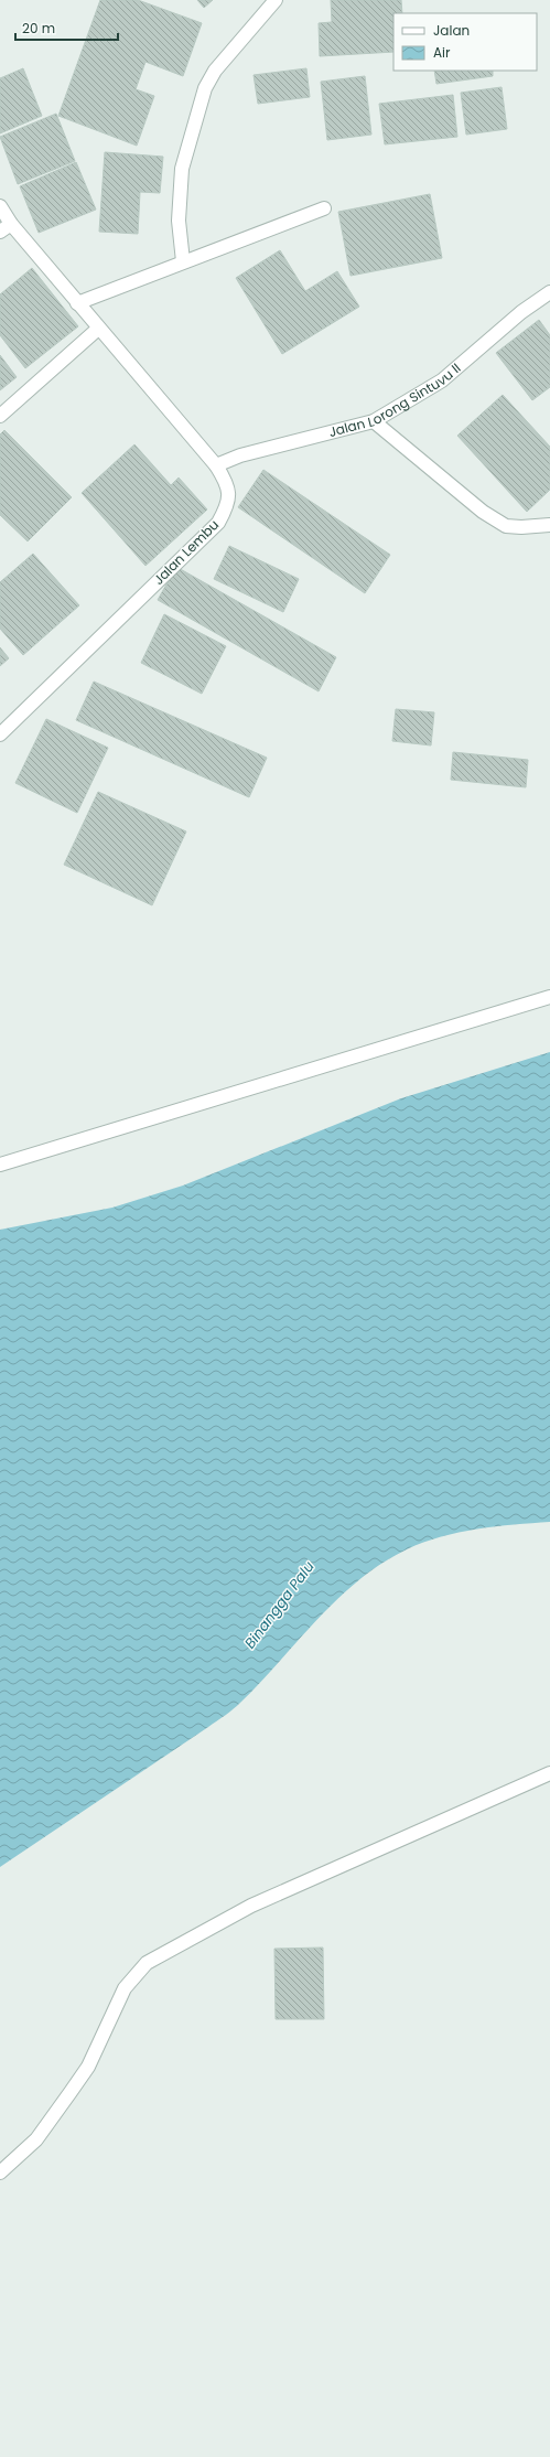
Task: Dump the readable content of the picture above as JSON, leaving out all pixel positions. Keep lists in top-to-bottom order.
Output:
{
  "streets": {
    "street": ["Jalan Lorong Sintuvu II", "Jalan Lembu"]
  },
  "crossings": [
    ["Jalan Lorong Sintuvu II", "Jalan Lembu"]
  ],
  "water": ["Binangga Palu"],
  "legend": ["Jalan", "Air"],
  "scale_bar": "20 m"
}
